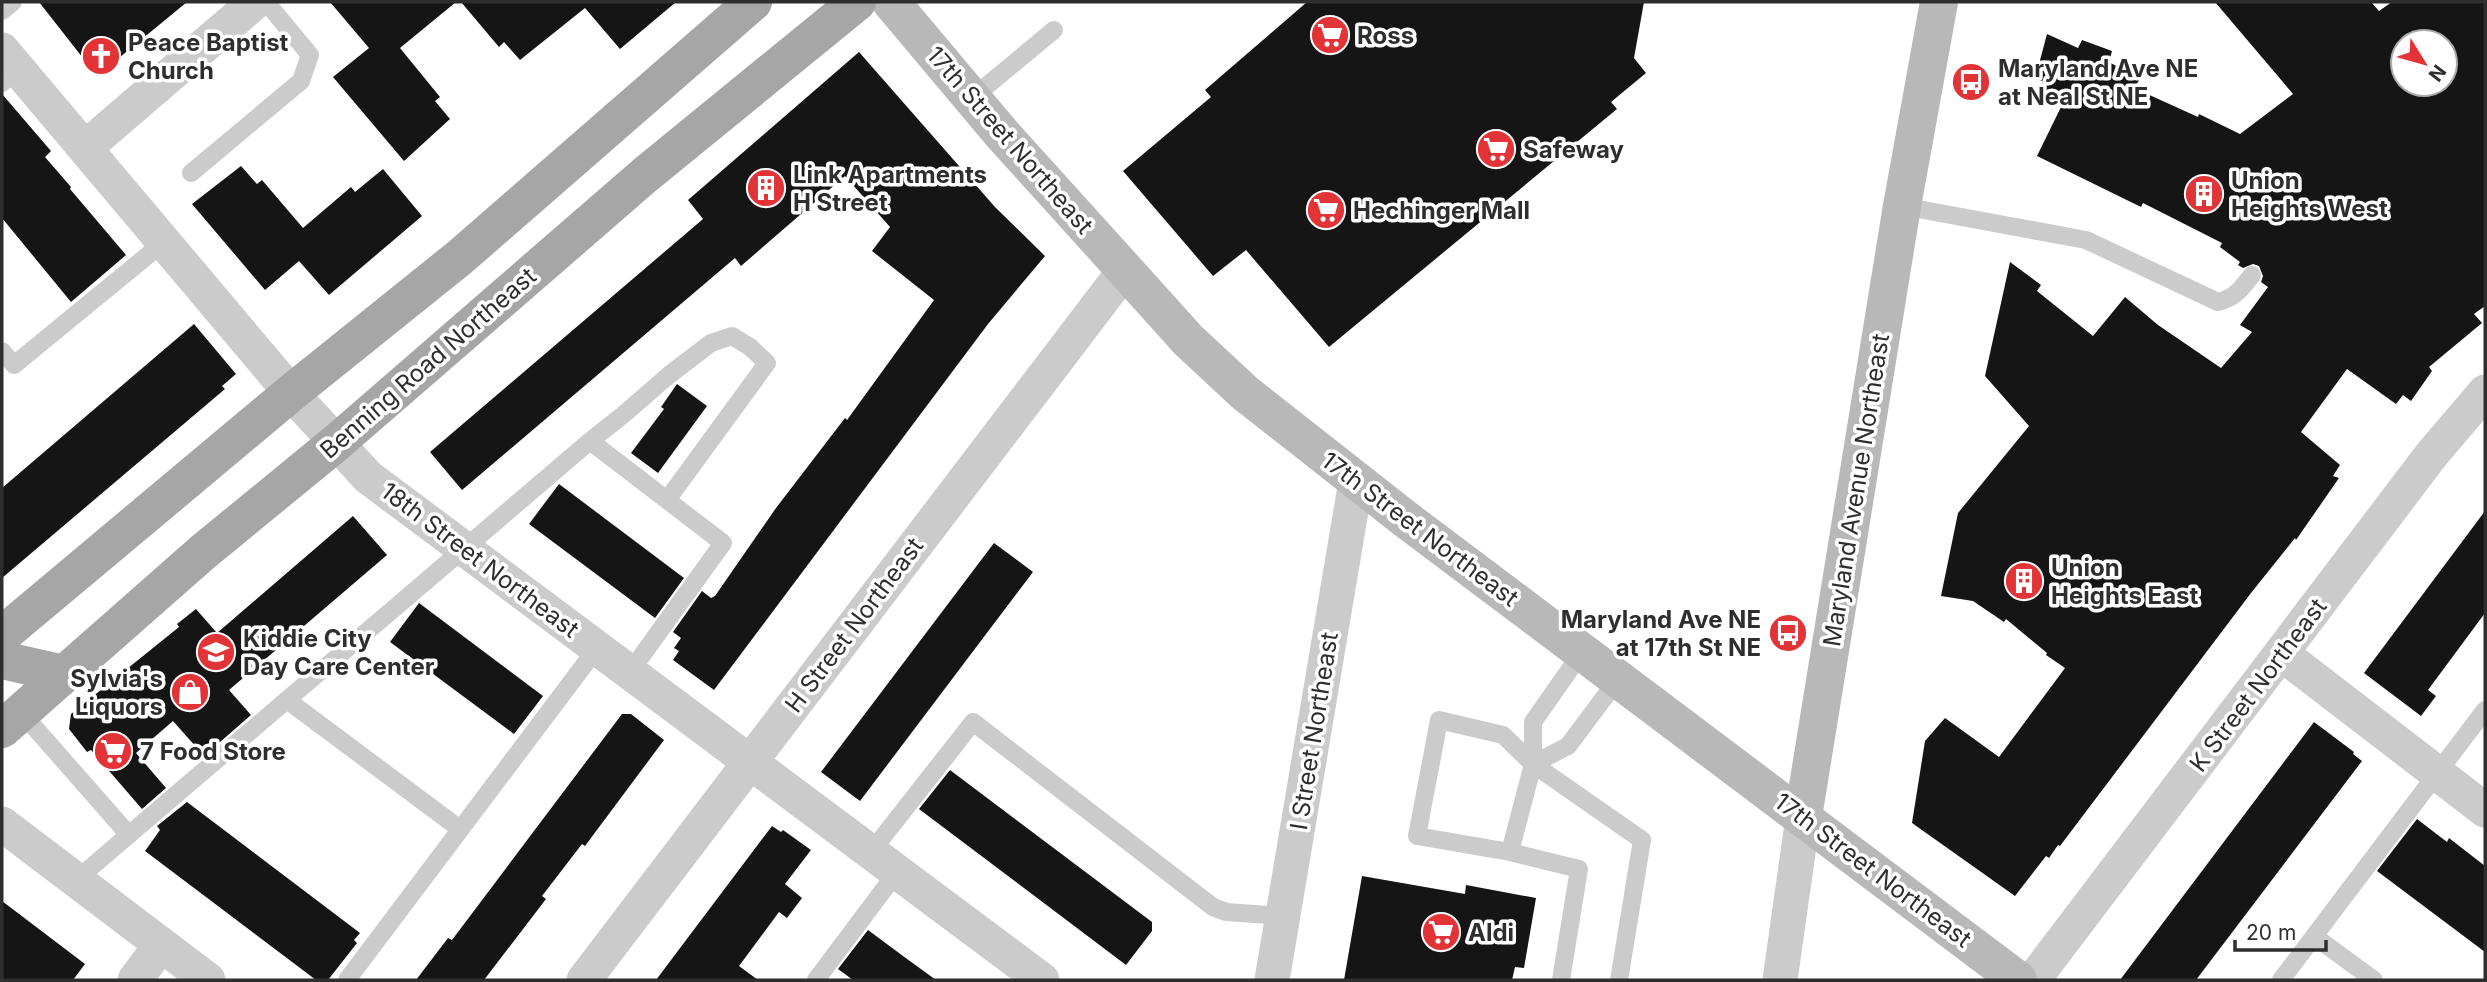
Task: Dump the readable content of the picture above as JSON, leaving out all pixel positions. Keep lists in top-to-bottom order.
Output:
{
  "streets": {
    "main road": ["17th Street Northeast", "Benning Road Northeast", "Maryland Avenue Northeast"],
    "street": [
      "18th Street Northeast",
      "H Street Northeast",
      "K Street Northeast",
      "I Street Northeast"
    ]
  },
  "crossings": [
    ["17th Street Northeast", "Maryland Avenue Northeast"],
    ["17th Street Northeast", "H Street Northeast"],
    ["17th Street Northeast", "I Street Northeast"],
    ["Benning Road Northeast", "18th Street Northeast"],
    ["18th Street Northeast", "H Street Northeast"]
  ],
  "places": {
    "supermarket": [
      "Ross",
      "Safeway",
      "Hechinger Mall",
      "7 Food Store",
      "Aldi"
    ],
    "church": ["Peace Baptist Church"],
    "bus stop": ["Maryland Ave NE at Neal St NE", "Maryland Ave NE at 17th St NE"],
    "building": ["Link Apartments H Street", "Union Heights West", "Union Heights East"],
    "school or university": ["Kiddie City Day Care Center"],
    "shop": ["Sylvia's Liquors"]
  },
  "scale_bar": "20 m",
  "north": "bottom right"
}
